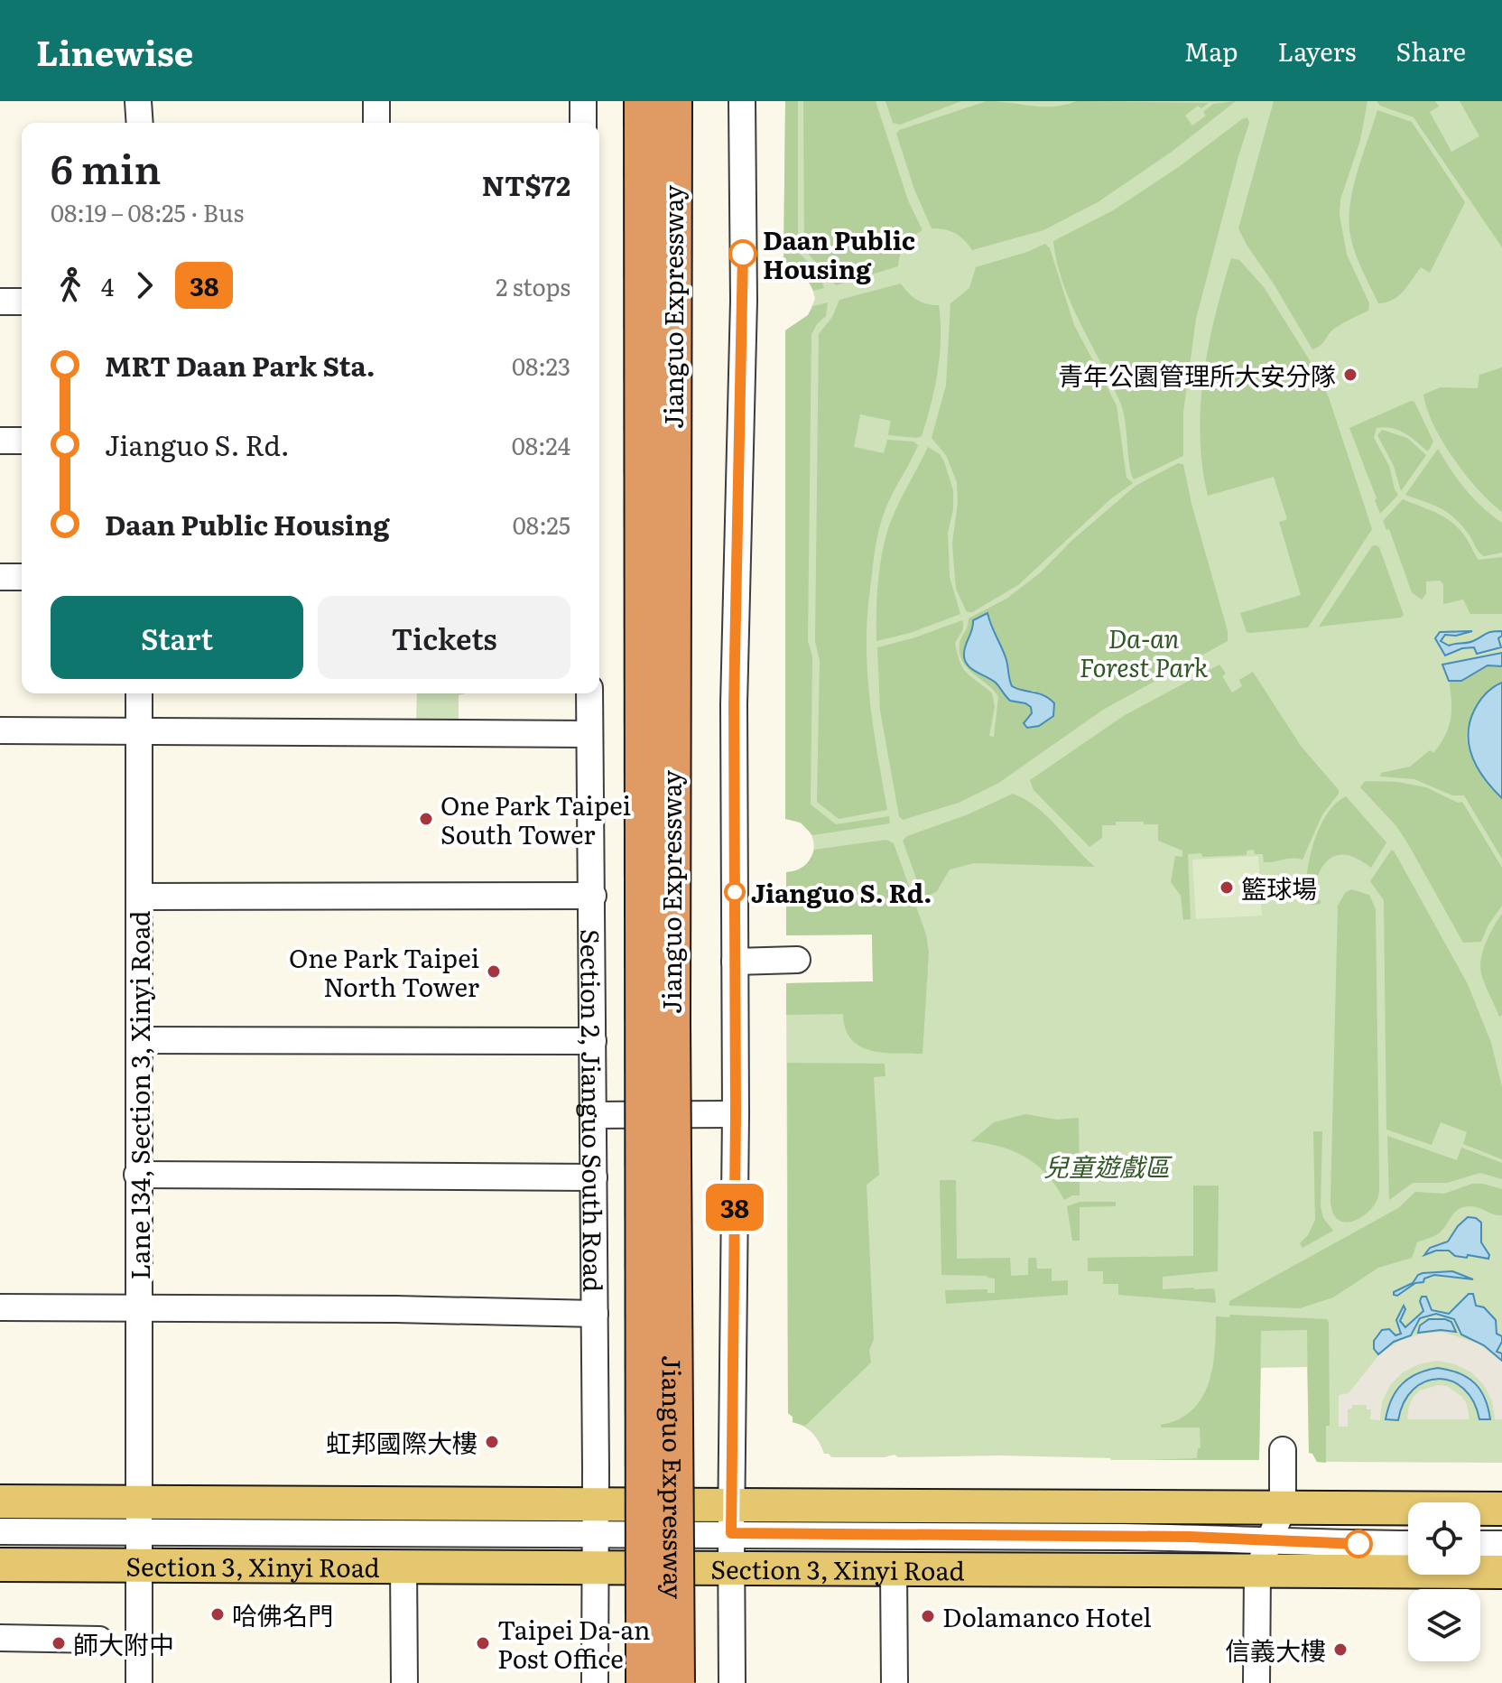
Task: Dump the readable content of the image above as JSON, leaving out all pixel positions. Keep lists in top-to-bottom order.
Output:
{
  "streets": {
    "highway": ["Jianguo Expressway"],
    "main road": ["Section 3, Xinyi Road"],
    "street": ["Lane 134, Section 3, Xinyi Road", "Section 2, Jianguo South Road"]
  },
  "crossings": [
    ["Lane 134, Section 3, Xinyi Road", "Section 3, Xinyi Road"],
    ["Section 2, Jianguo South Road", "Section 3, Xinyi Road"]
  ],
  "parks": ["Da-an Forest Park", "兒童遊戲區"],
  "places": [
    "Daan Public Housing",
    "青年公園管理所大安分隊",
    "One Park Taipei South Tower",
    "籃球場",
    "Jianguo S. Rd.",
    "One Park Taipei North Tower",
    "虹邦國際大樓",
    "哈佛名門",
    "Dolamanco Hotel",
    "師大附中",
    "Taipei Da-an Post Office",
    "信義大樓"
  ],
  "lines": ["bus line 38"],
  "page": {
    "header": "Linewise",
    "nav": ["Map", "Layers", "Share"],
    "on_map": "38",
    "heading": ["6 min", "08:19 – 08:25 · Bus", "NT$72"],
    "legs": ["4", "38", "2 stops"],
    "list": [
      {
        "name": "MRT Daan Park Sta.",
        "value": "08:23"
      },
      {
        "name": "Jianguo S. Rd.",
        "value": "08:24"
      },
      {
        "name": "Daan Public Housing",
        "value": "08:25"
      }
    ],
    "buttons": ["Start", "Tickets"]
  }
}
